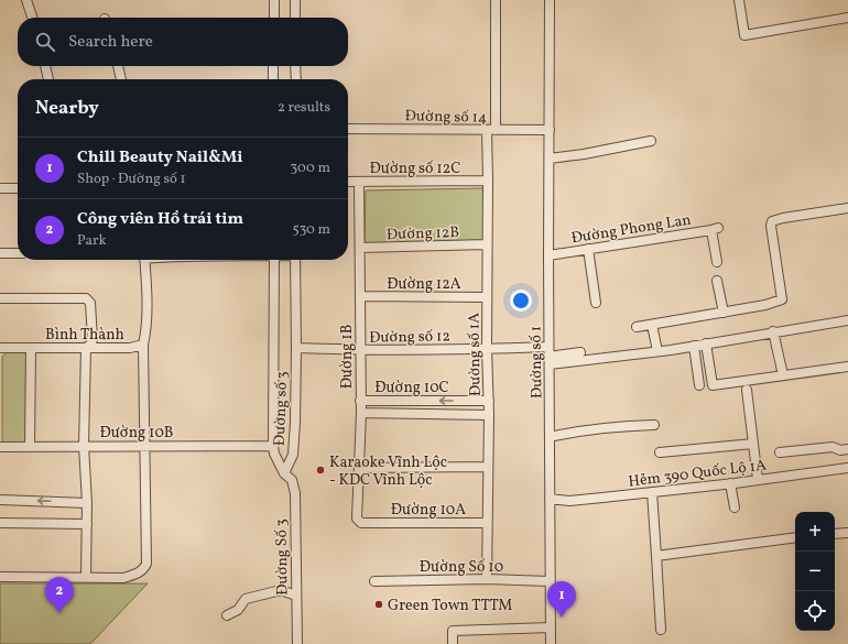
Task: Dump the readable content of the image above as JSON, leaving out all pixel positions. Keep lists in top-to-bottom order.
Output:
{
  "streets": {
    "street": [
      "Đường số 14",
      "Đường số 12C",
      "Đường Phong Lan",
      "Đường 12B",
      "Đường 12A",
      "Bình Thành",
      "Đường số 12",
      "Đường số 1A",
      "Đường 1B",
      "Đường số 1",
      "Đường 10C",
      "Đường số 3",
      "Đường 10B",
      "Hẻm 390 Quốc Lộ 1A",
      "Đường 10A",
      "Đường Số 3",
      "Đường Số 10"
    ]
  },
  "crossings": [
    ["Đường số 14", "Đường số 1A"],
    ["Đường số 14", "Đường số 1"],
    ["Đường số 12C", "Đường số 1A"],
    ["Đường số 12C", "Đường 1B"],
    ["Đường Phong Lan", "Đường số 1"],
    ["Đường 12B", "Đường số 1A"],
    ["Đường 12B", "Đường 1B"],
    ["Đường 12A", "Đường số 1A"],
    ["Đường 12A", "Đường 1B"],
    ["Đường số 12", "Đường số 1A"],
    ["Đường số 12", "Đường 1B"],
    ["Đường số 12", "Đường số 1"],
    ["Đường số 12", "Đường số 3"],
    ["Đường số 1A", "Đường 10C"],
    ["Đường số 1A", "Đường 10A"],
    ["Đường số 1A", "Đường Số 10"],
    ["Đường 1B", "Đường 10C"],
    ["Đường 1B", "Đường 10A"],
    ["Đường số 1", "Hẻm 390 Quốc Lộ 1A"],
    ["Đường số 1", "Đường Số 10"],
    ["Đường số 3", "Đường 10B"],
    ["Đường số 3", "Đường Số 3"]
  ],
  "places": ["Karaoke Vĩnh Lộc - KDC Vĩnh Lộc", "Green Town TTTM"],
  "page": {
    "search": "Search here",
    "heading": ["Nearby", "2 results"],
    "list": [
      {
        "mark": "1",
        "name": "Chill Beauty Nail&Mi",
        "note": "Shop · Đường số 1",
        "value": "300 m"
      },
      {
        "mark": "2",
        "name": "Công viên Hồ trái tim",
        "note": "Park",
        "value": "530 m"
      }
    ],
    "map_buttons": ["+", "−"],
    "pins": ["2", "1"]
  }
}
